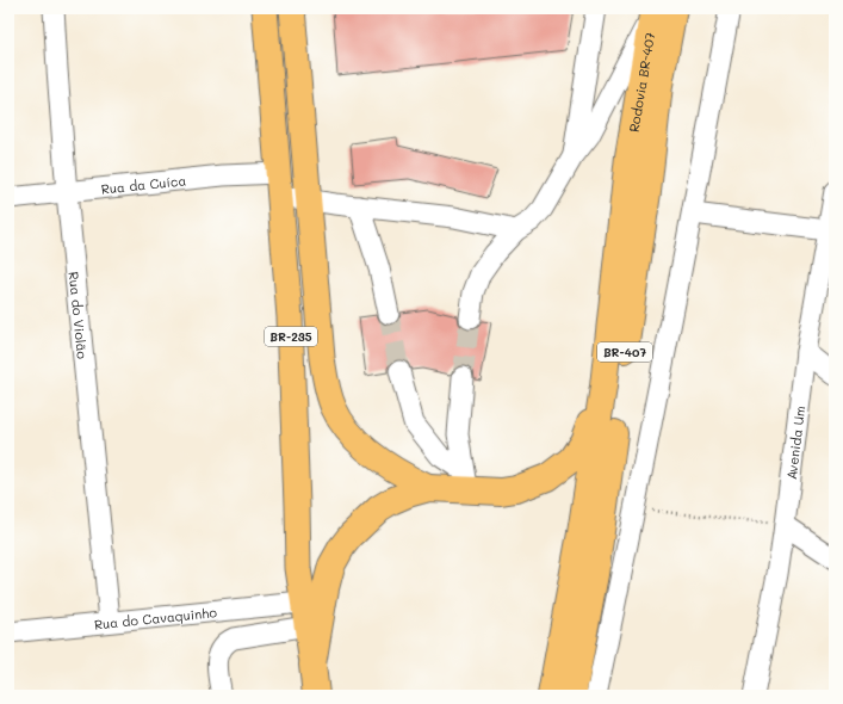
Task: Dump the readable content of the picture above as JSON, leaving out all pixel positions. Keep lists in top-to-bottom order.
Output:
{
  "streets": {
    "highway": ["Rodovia BR-407", "BR-407"],
    "main road": ["BR-235"],
    "street": [
      "Rua da Cuíca",
      "Rua do Violão",
      "Avenida Um",
      "Rua do Cavaquinho"
    ]
  },
  "crossings": [
    ["Rodovia BR-407", "BR-407"],
    ["Rua da Cuíca", "Rua do Violão"],
    ["Rua da Cuíca", "BR-235"],
    ["Rua do Violão", "Rua do Cavaquinho"],
    ["BR-235", "Rua do Cavaquinho"]
  ]
}
